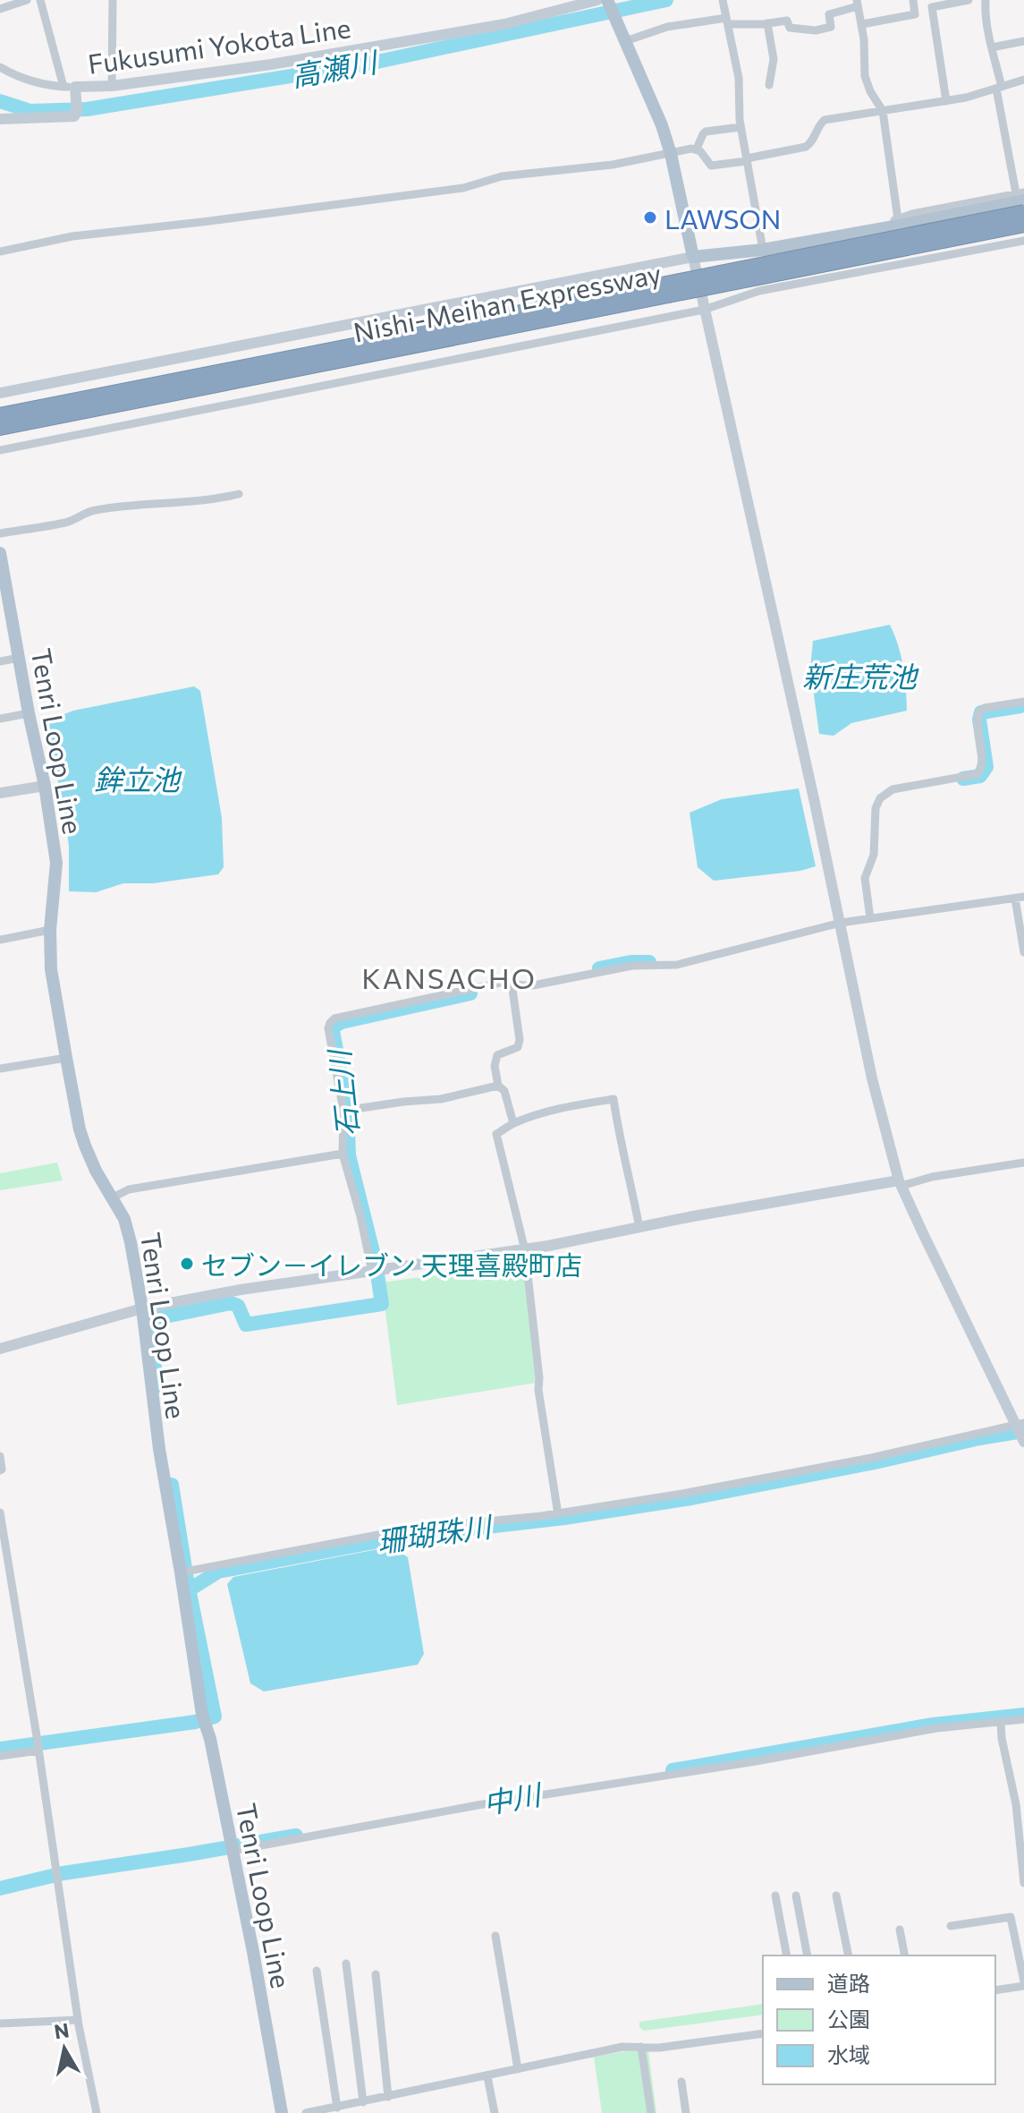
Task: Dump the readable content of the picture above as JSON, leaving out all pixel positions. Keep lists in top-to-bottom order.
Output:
{
  "streets": {
    "highway": ["Nishi-Meihan Expressway"],
    "main road": ["Tenri Loop Line"],
    "street": ["Fukusumi Yokota Line"]
  },
  "districts": ["KANSACHO"],
  "water": [
    "高瀬川",
    "新庄荒池",
    "鉾立池",
    "石上川",
    "珊瑚珠川",
    "中川"
  ],
  "places": ["LAWSON", "セブン－イレブン 天理喜殿町店"],
  "legend": ["道路", "公園", "水域"],
  "north": "top"
}
